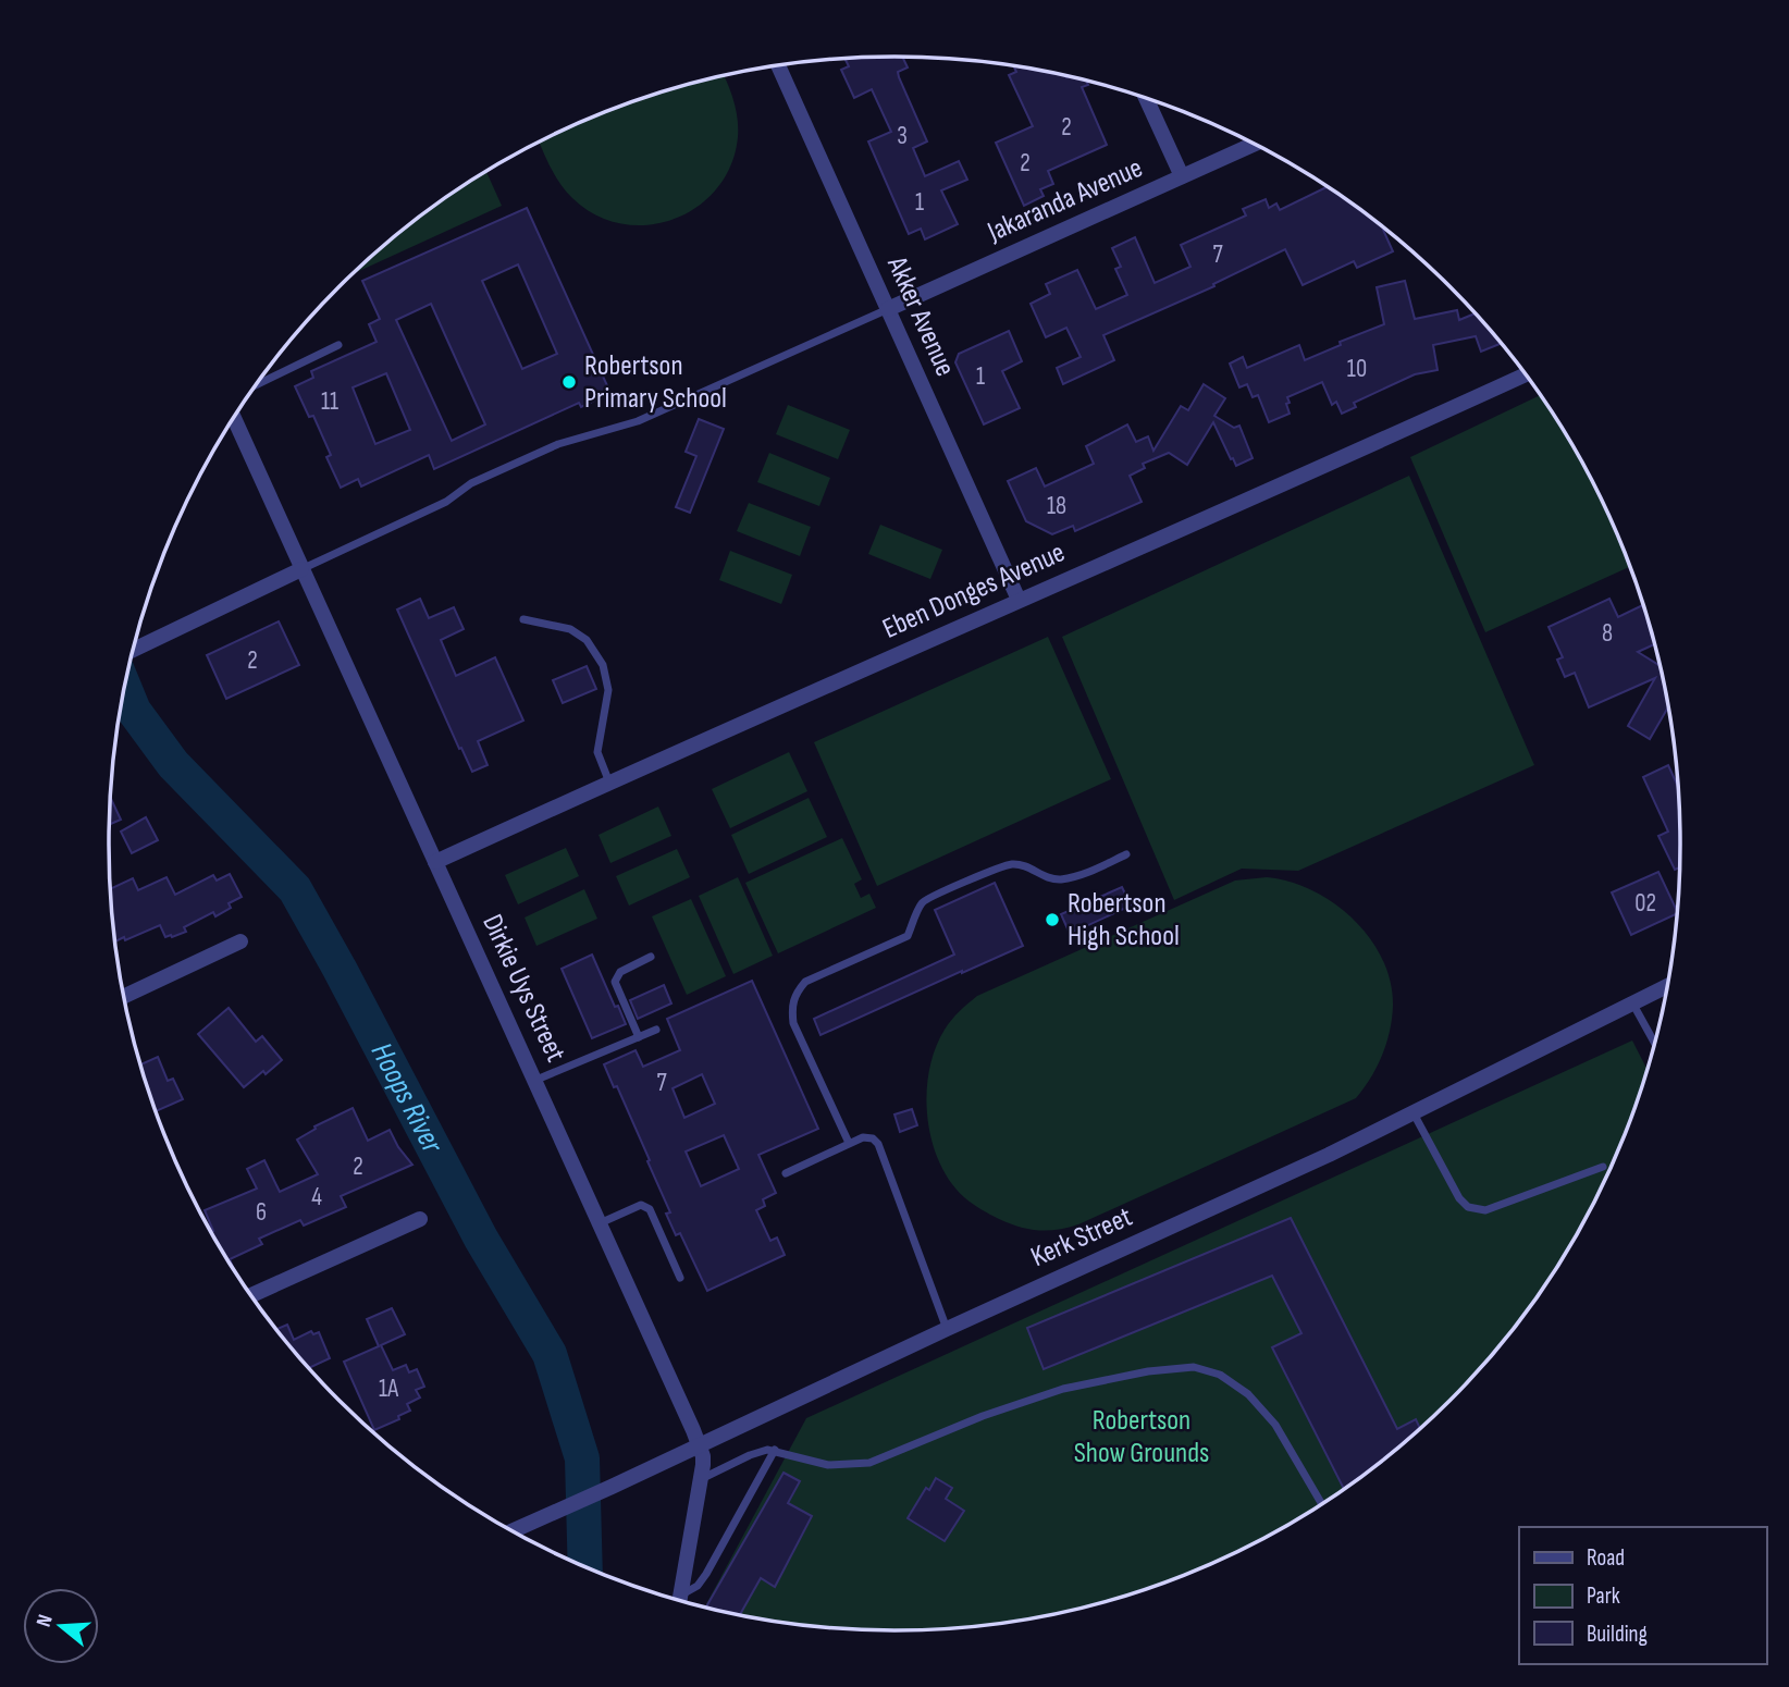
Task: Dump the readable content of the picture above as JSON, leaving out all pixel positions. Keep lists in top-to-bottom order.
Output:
{
  "streets": {
    "street": [
      "Jakaranda Avenue",
      "Akker Avenue",
      "Eben Donges Avenue",
      "Dirkie Uys Street",
      "Kerk Street"
    ]
  },
  "crossings": [
    ["Jakaranda Avenue", "Akker Avenue"],
    ["Akker Avenue", "Eben Donges Avenue"],
    ["Eben Donges Avenue", "Dirkie Uys Street"],
    ["Dirkie Uys Street", "Kerk Street"]
  ],
  "water": ["Hoops River"],
  "parks": ["Robertson Show Grounds"],
  "places": ["Robertson Primary School", "Robertson High School"],
  "house_numbers": [
    "2",
    "3",
    "2",
    "1",
    "7",
    "10",
    "1",
    "11",
    "18",
    "8",
    "2",
    "02",
    "7",
    "2",
    "4",
    "6",
    "1A"
  ],
  "legend": ["Road", "Park", "Building"],
  "north": "left"
}
